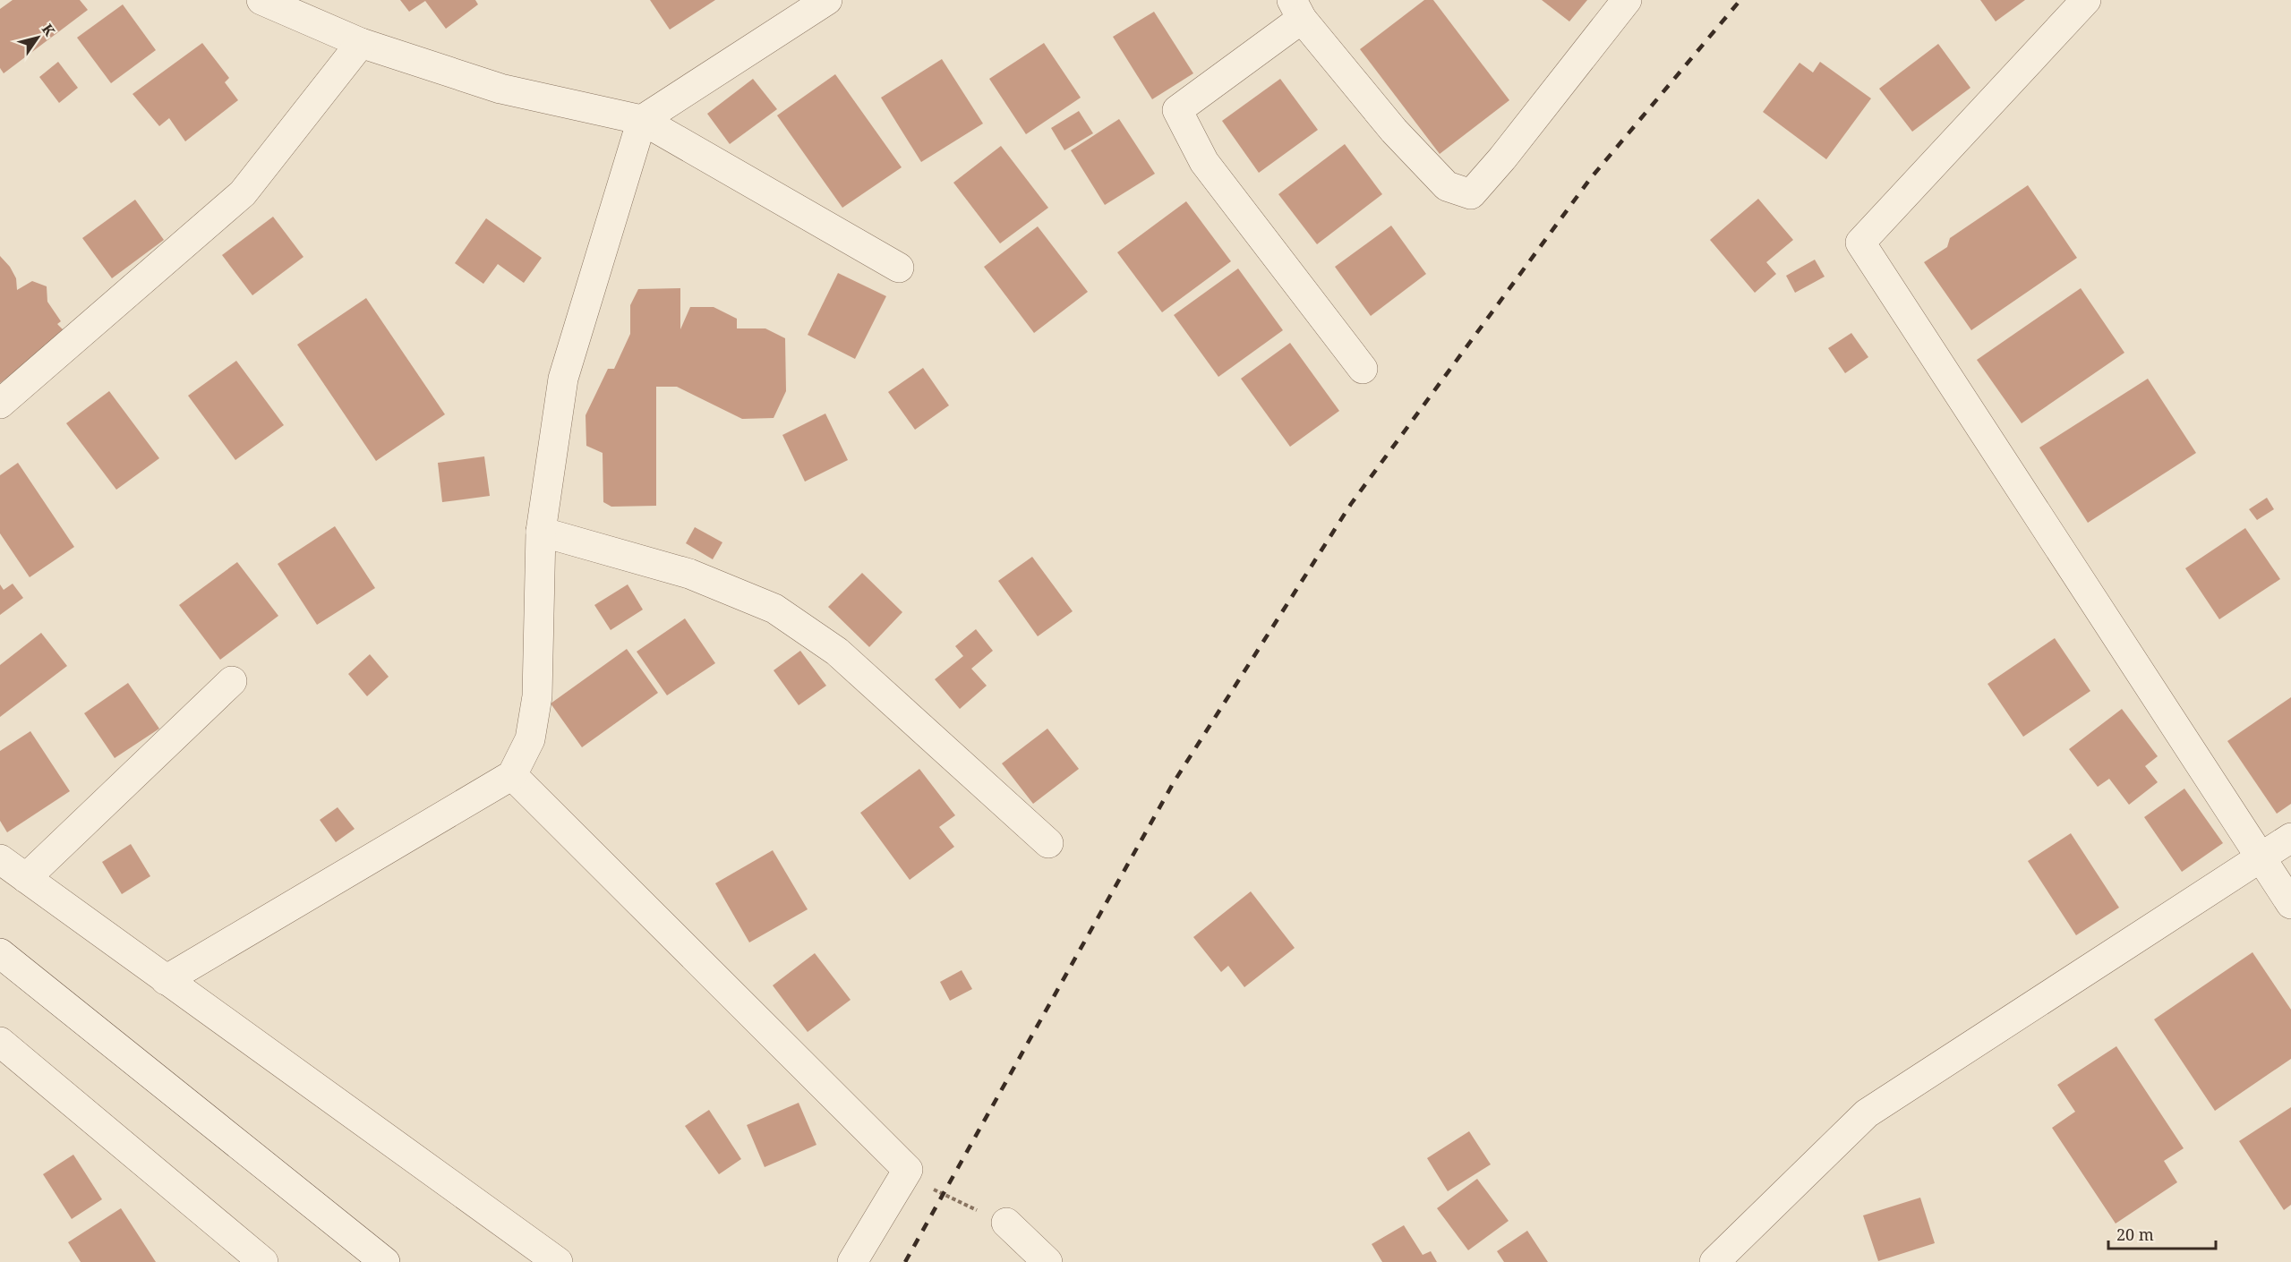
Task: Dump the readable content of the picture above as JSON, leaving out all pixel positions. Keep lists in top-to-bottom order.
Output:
{
  "scale_bar": "20 m",
  "north": "top right"
}
